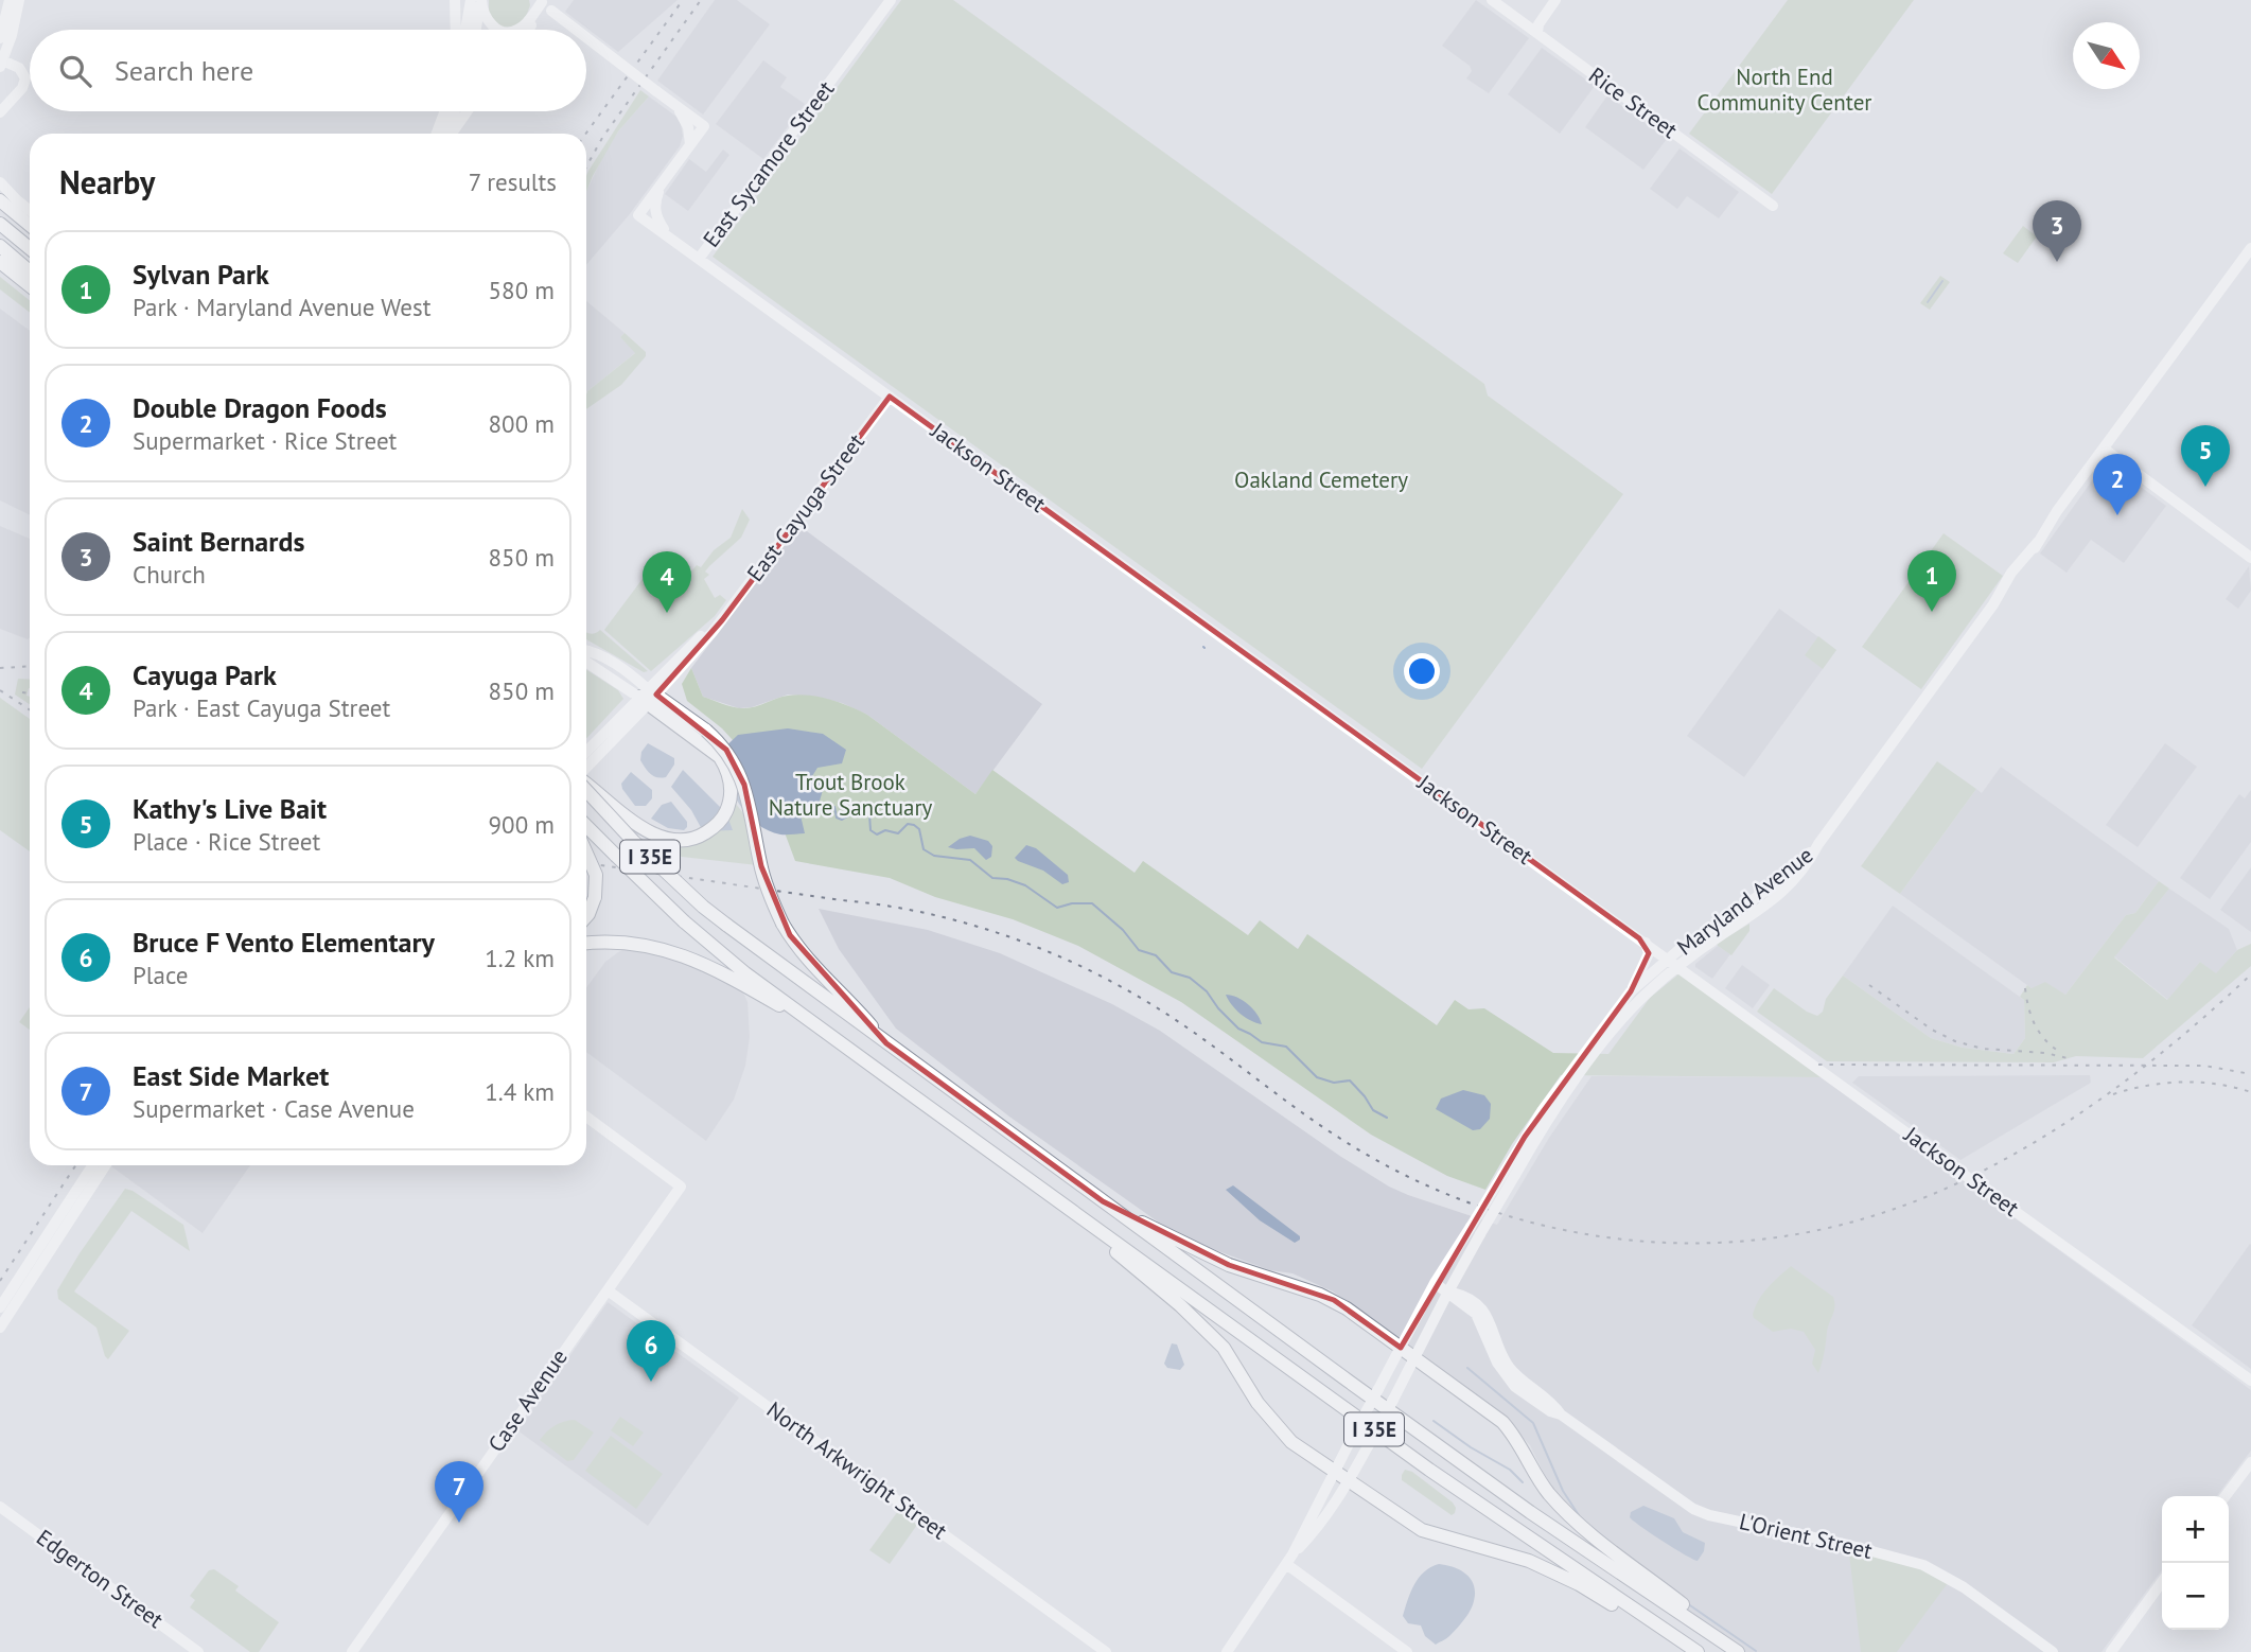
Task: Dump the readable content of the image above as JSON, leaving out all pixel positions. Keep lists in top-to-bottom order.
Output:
{
  "streets": {
    "highway": ["I 35E"],
    "street": [
      "Rice Street",
      "East Sycamore Street",
      "Jackson Street",
      "East Cayuga Street",
      "Maryland Avenue",
      "Case Avenue",
      "North Arkwright Street",
      "L'Orient Street",
      "Edgerton Street"
    ]
  },
  "crossings": [
    ["East Sycamore Street", "Jackson Street"],
    ["Jackson Street", "East Cayuga Street"],
    ["Jackson Street", "Maryland Avenue"],
    ["Maryland Avenue", "L'Orient Street"],
    ["Case Avenue", "North Arkwright Street"]
  ],
  "parks": ["North End Community Center", "Oakland Cemetery", "Trout Brook Nature Sanctuary"],
  "north": "bottom right",
  "page": {
    "search": "Search here",
    "heading": ["Nearby", "7 results"],
    "pins": [
      "3",
      "5",
      "2",
      "1",
      "4",
      "6",
      "7"
    ],
    "list": [
      {
        "mark": "1",
        "name": "Sylvan Park",
        "note": "Park · Maryland Avenue West",
        "value": "580 m"
      },
      {
        "mark": "2",
        "name": "Double Dragon Foods",
        "note": "Supermarket · Rice Street",
        "value": "800 m"
      },
      {
        "mark": "3",
        "name": "Saint Bernards",
        "note": "Church",
        "value": "850 m"
      },
      {
        "mark": "4",
        "name": "Cayuga Park",
        "note": "Park · East Cayuga Street",
        "value": "850 m"
      },
      {
        "mark": "5",
        "name": "Kathy's Live Bait",
        "note": "Place · Rice Street",
        "value": "900 m"
      },
      {
        "mark": "6",
        "name": "Bruce F Vento Elementary",
        "note": "Place",
        "value": "1.2 km"
      },
      {
        "mark": "7",
        "name": "East Side Market",
        "note": "Supermarket · Case Avenue",
        "value": "1.4 km"
      }
    ],
    "map_buttons": ["+", "−"]
  }
}
